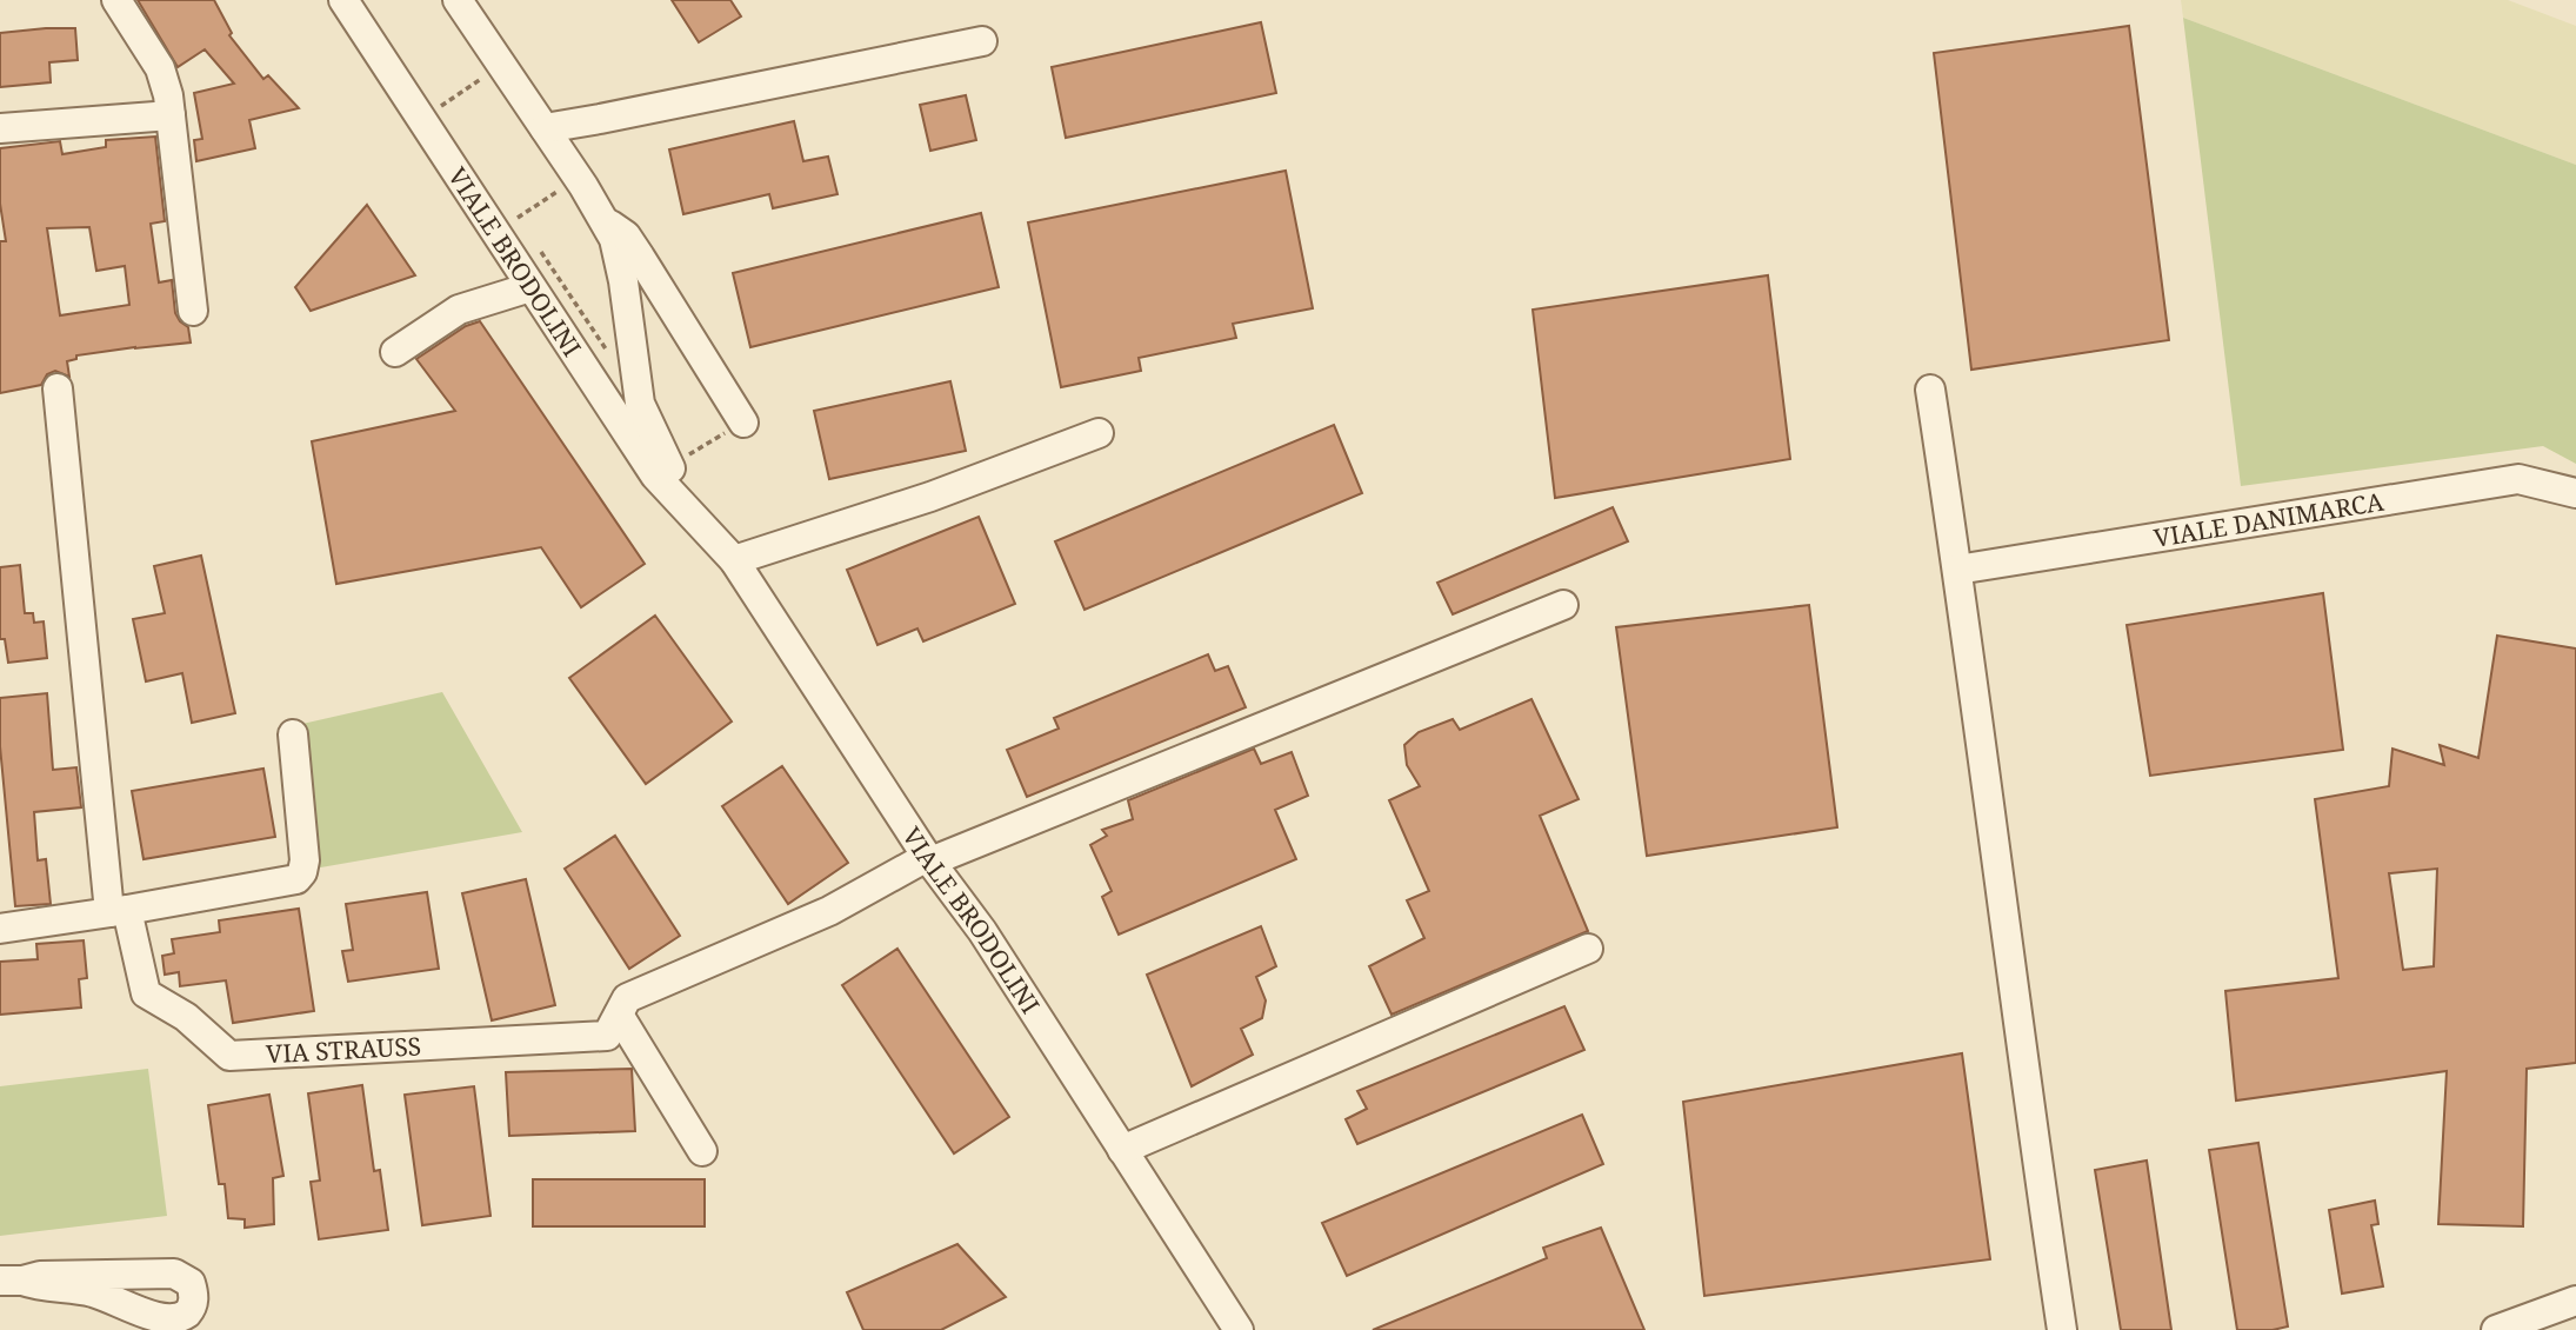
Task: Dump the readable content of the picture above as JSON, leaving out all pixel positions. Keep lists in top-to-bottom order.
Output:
{
  "streets": {
    "street": ["VIALE BRODOLINI", "VIALE DANIMARCA", "VIA STRAUSS"]
  }
}
